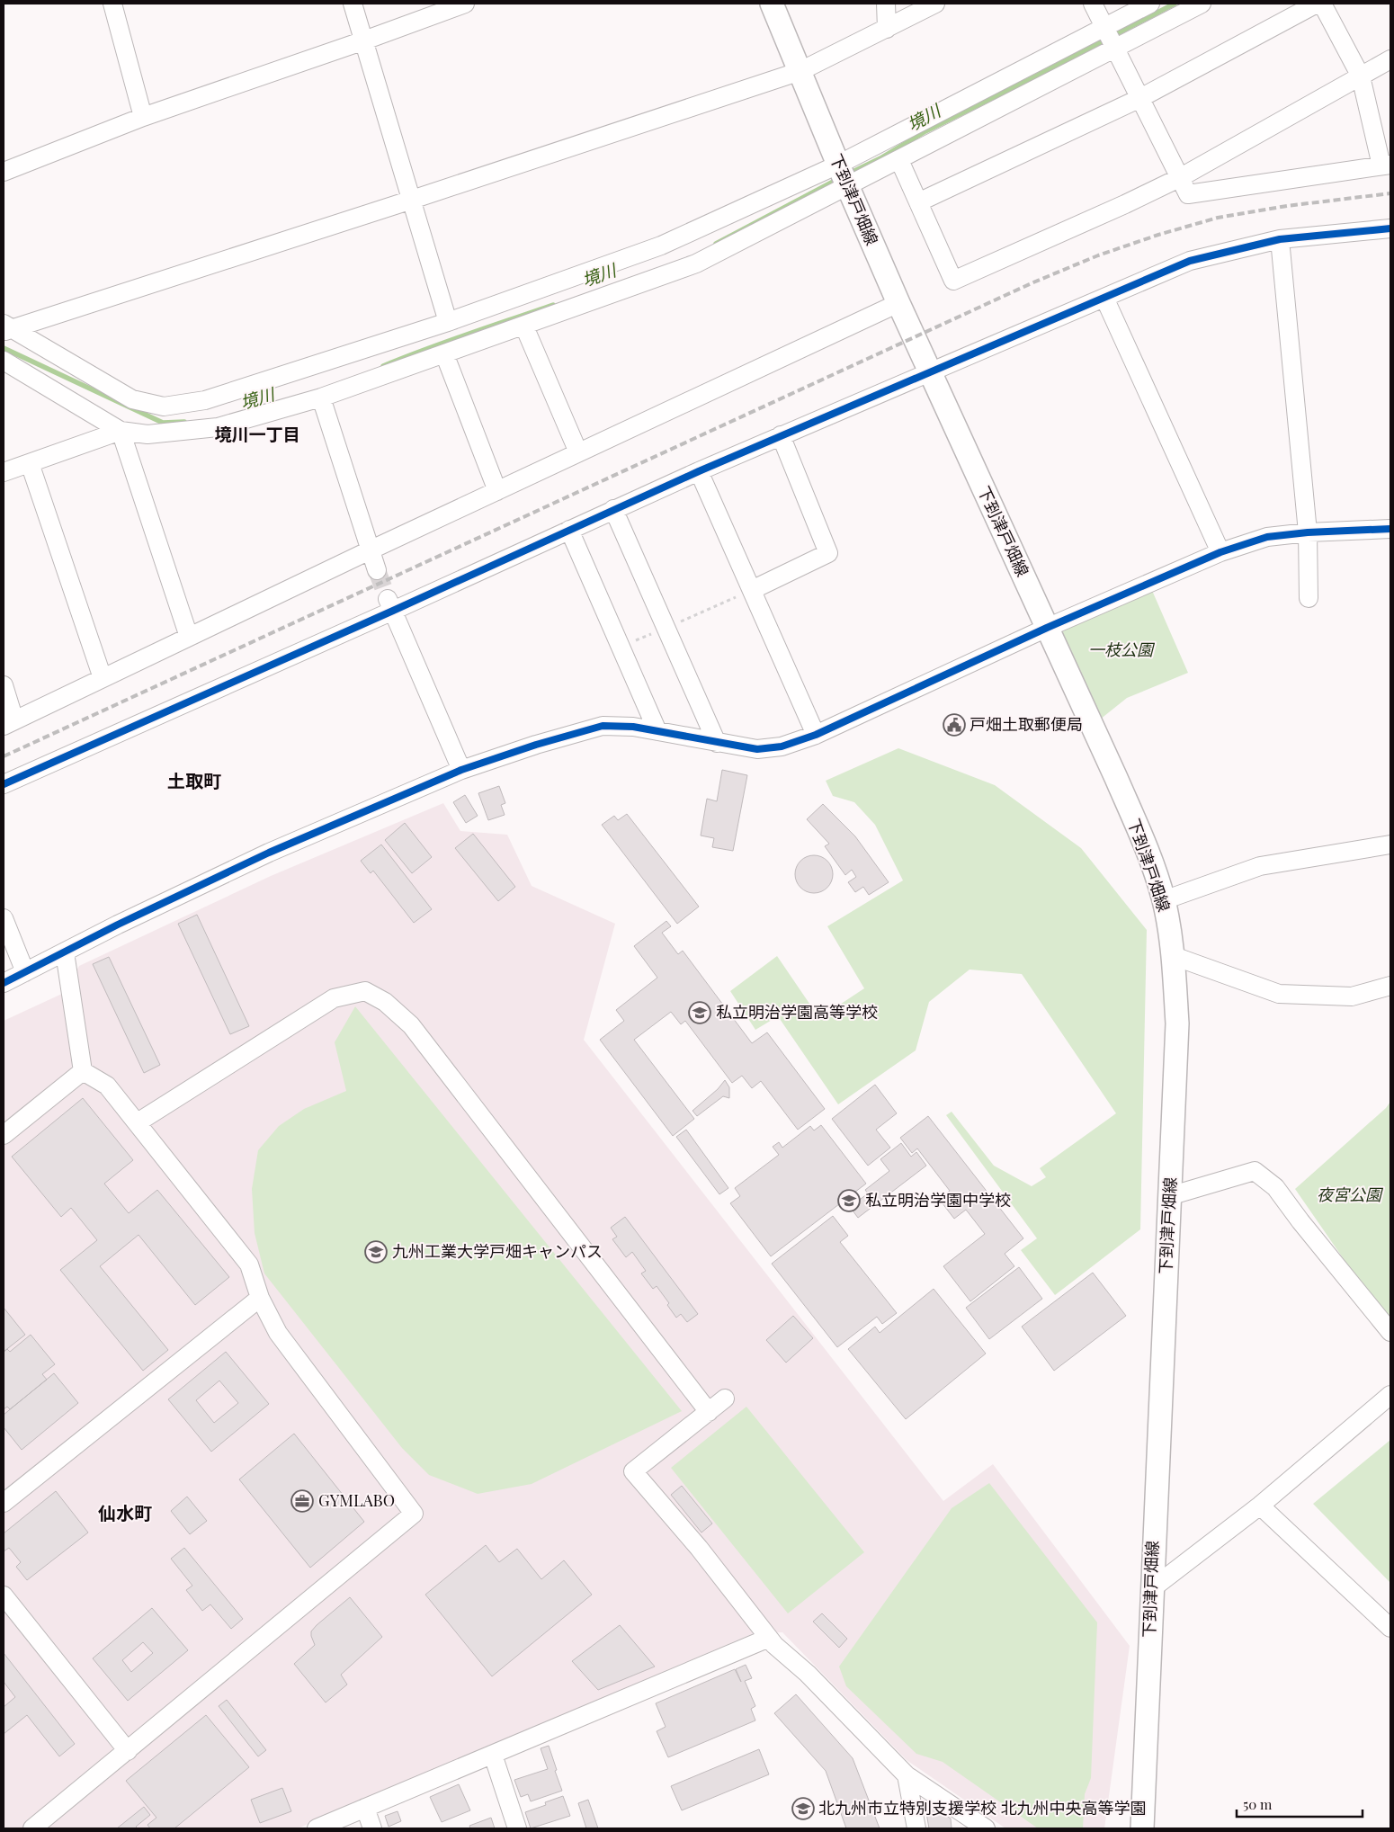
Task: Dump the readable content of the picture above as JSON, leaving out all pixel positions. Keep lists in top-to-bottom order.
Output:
{
  "streets": {
    "main road": ["下到津戸畑線"]
  },
  "districts": ["境川一丁目", "土取町", "仙水町"],
  "water": ["境川"],
  "parks": ["一枝公園", "夜宮公園"],
  "places": {
    "public building": ["戸畑土取郵便局"],
    "school or university": [
      "私立明治学園高等学校",
      "私立明治学園中学校",
      "九州工業大学戸畑キャンパス",
      "北九州市立特別支援学校 北九州中央高等学園"
    ],
    "office": ["GYMLABO"]
  },
  "scale_bar": "50 m"
}
